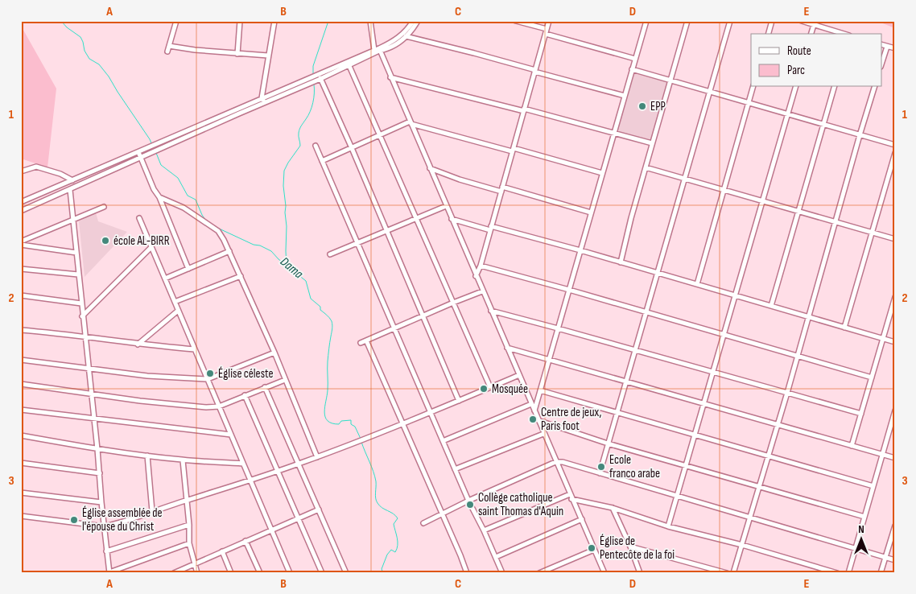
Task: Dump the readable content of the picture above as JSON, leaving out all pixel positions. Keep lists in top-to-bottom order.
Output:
{
  "water": ["Dama"],
  "places": [
    "EPP",
    "école AL-BIRR",
    "Église céleste",
    "Mosquée",
    "Centre de jeux, Paris foot",
    "Ecole franco arabe",
    "Collège catholique saint Thomas d'Aquin",
    "Église assemblée de l'épouse du Christ",
    "Église de Pentecôte de la foi"
  ],
  "legend": ["Route", "Parc"],
  "north": "top",
  "grid": {
    "columns": [
      "A",
      "B",
      "C",
      "D",
      "E"
    ],
    "rows": ["1", "2", "3"]
  }
}
